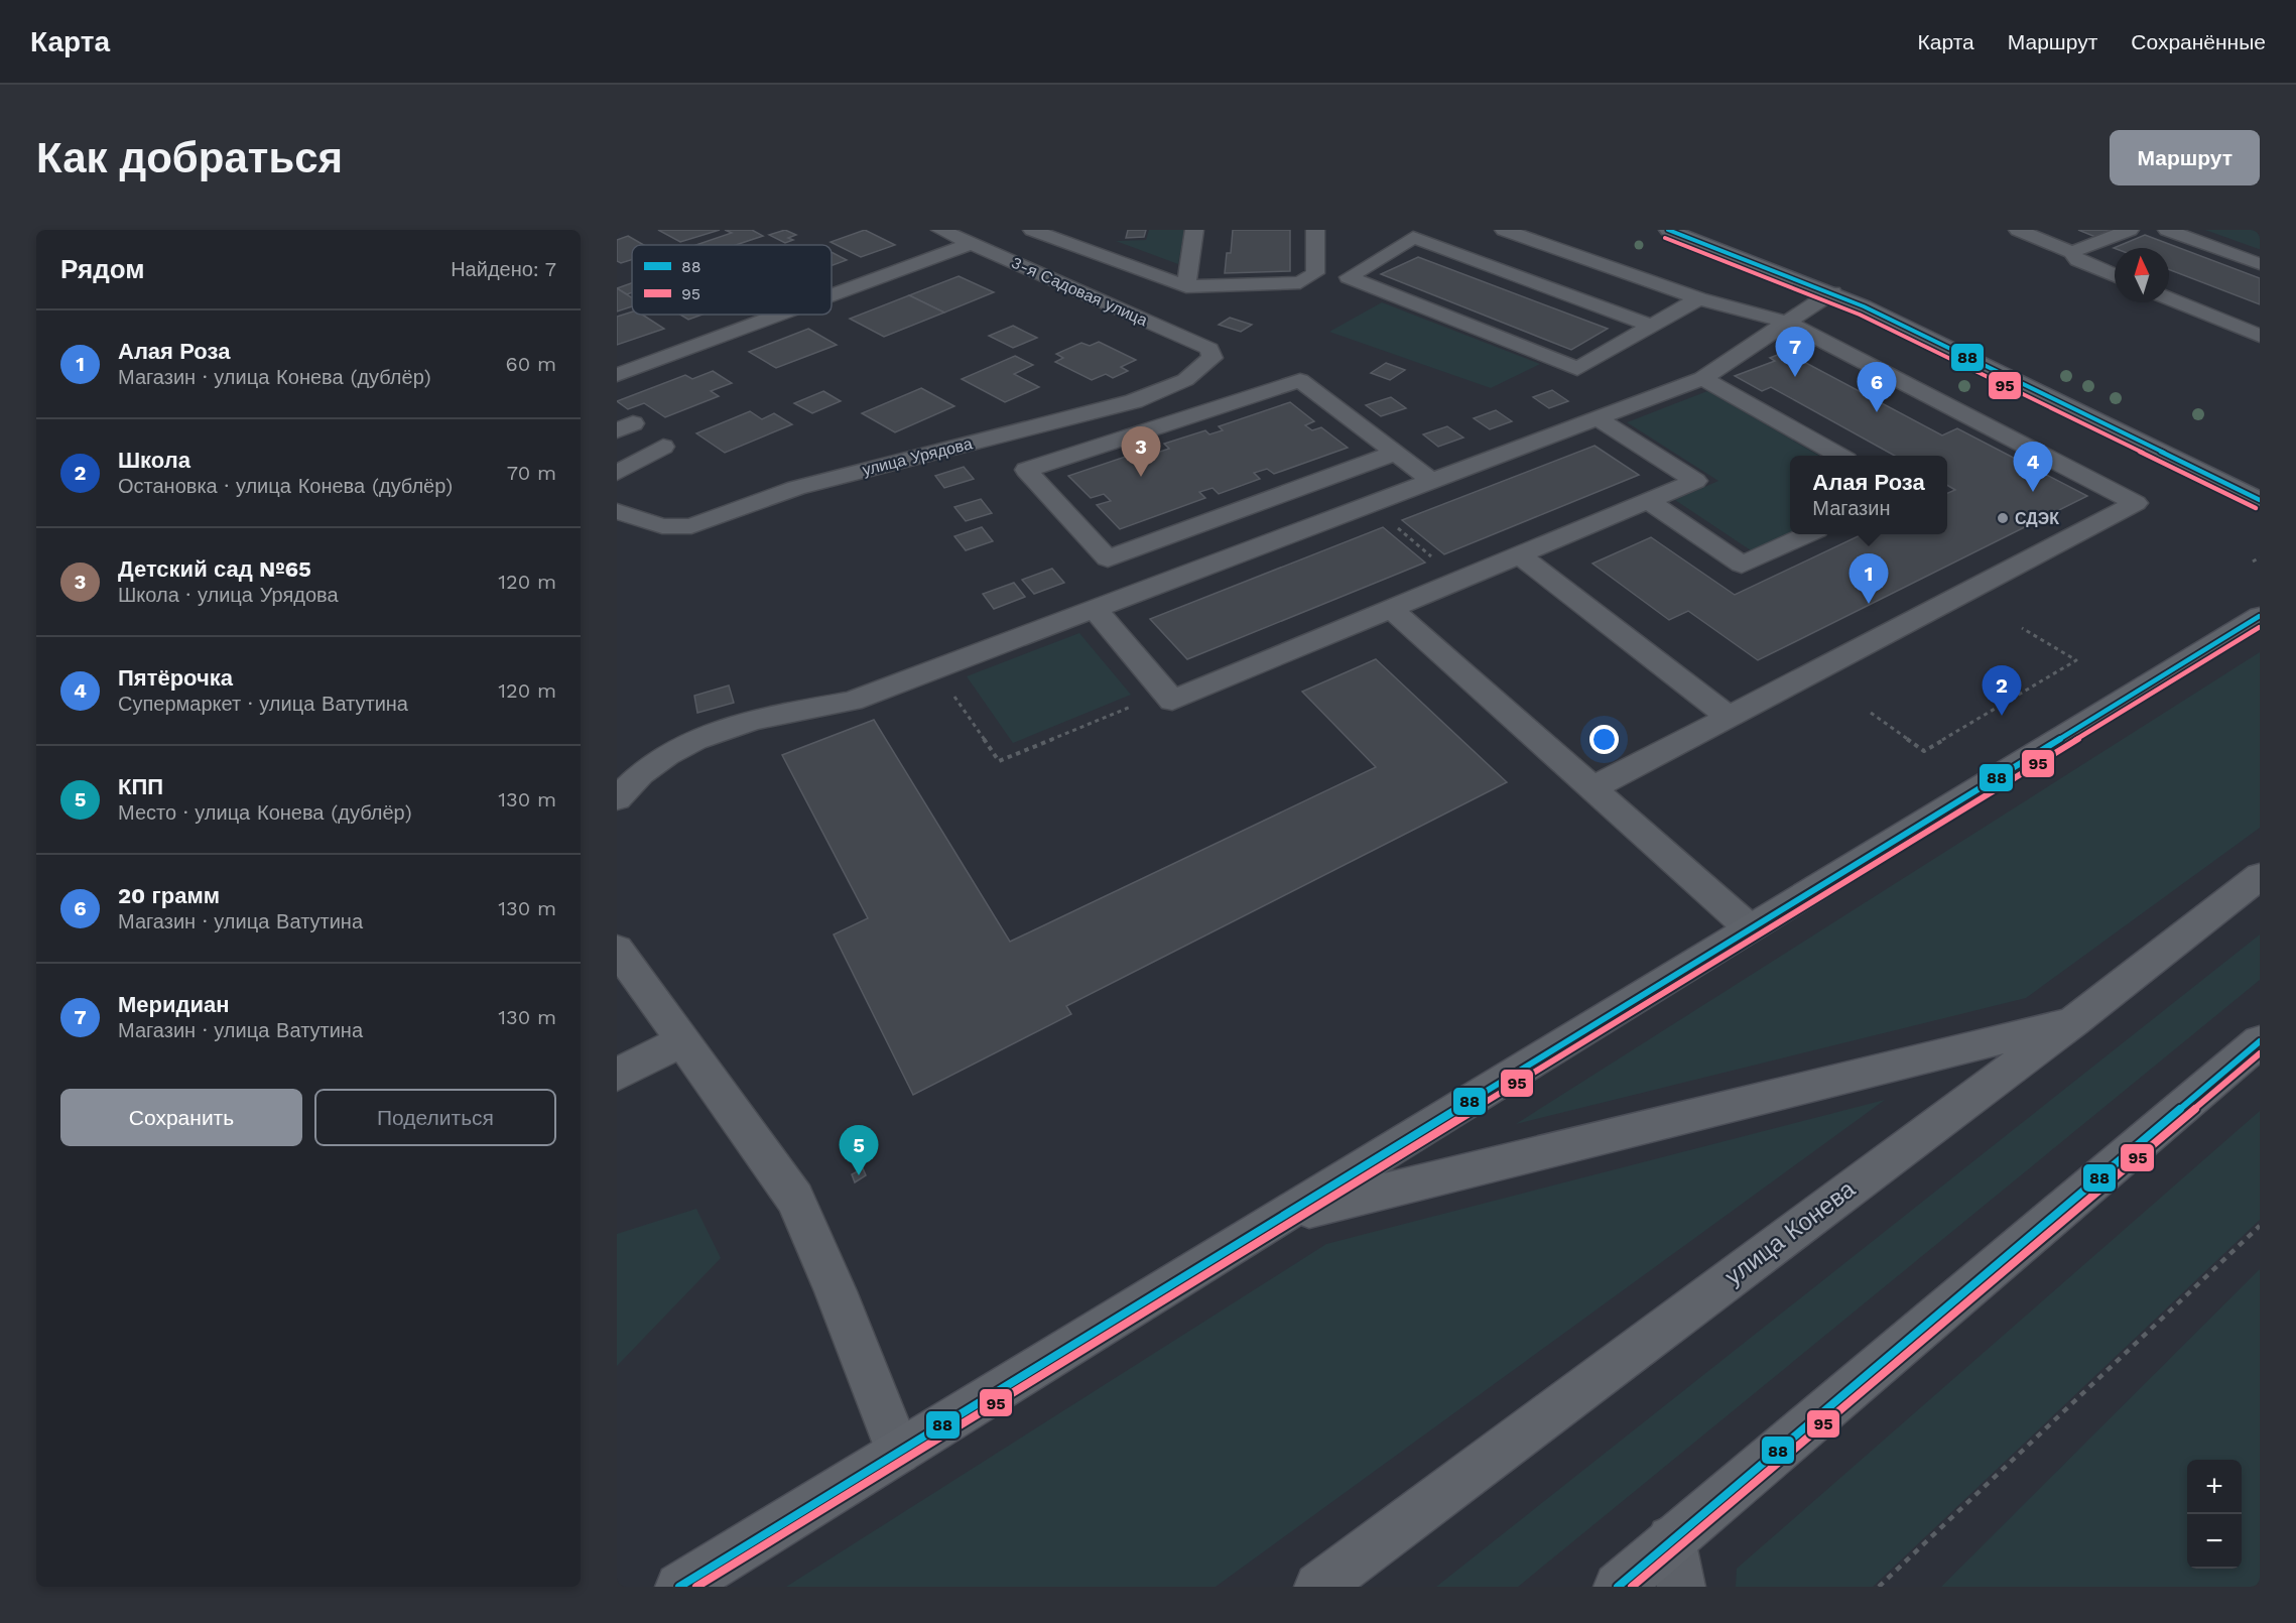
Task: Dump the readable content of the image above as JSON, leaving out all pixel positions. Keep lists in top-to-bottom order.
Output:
{
  "streets": {
    "main road": ["улица Конева"],
    "street": ["3-я Садовая улица", "улица Урядова"]
  },
  "crossings": [
    ["3-я Садовая улица", "улица Урядова"]
  ],
  "places": ["СДЭК"],
  "lines": ["transit line 88", "transit line 95"],
  "legend": ["88", "95"],
  "north": "top",
  "page": {
    "header": "Карта",
    "nav": ["Карта", "Маршрут", "Сохранённые"],
    "buttons": [
      "Маршрут",
      ["Сохранить", "Поделиться"]
    ],
    "title": "Как добраться",
    "heading": ["Рядом", "Найдено: 7"],
    "list": [
      {
        "mark": "1",
        "name": "Алая Роза",
        "note": "Магазин · улица Конева (дублёр)",
        "value": "60 m"
      },
      {
        "mark": "2",
        "name": "Школа",
        "note": "Остановка · улица Конева (дублёр)",
        "value": "70 m"
      },
      {
        "mark": "3",
        "name": "Детский сад №65",
        "note": "Школа · улица Урядова",
        "value": "120 m"
      },
      {
        "mark": "4",
        "name": "Пятёрочка",
        "note": "Супермаркет · улица Ватутина",
        "value": "120 m"
      },
      {
        "mark": "5",
        "name": "КПП",
        "note": "Место · улица Конева (дублёр)",
        "value": "130 m"
      },
      {
        "mark": "6",
        "name": "20 грамм",
        "note": "Магазин · улица Ватутина",
        "value": "130 m"
      },
      {
        "mark": "7",
        "name": "Меридиан",
        "note": "Магазин · улица Ватутина",
        "value": "130 m"
      }
    ],
    "pins": [
      "7",
      "6",
      "3",
      "4",
      "1",
      "2",
      "5"
    ],
    "popup": ["Алая Роза", "Магазин"],
    "map_buttons": ["+", "−"]
  }
}
